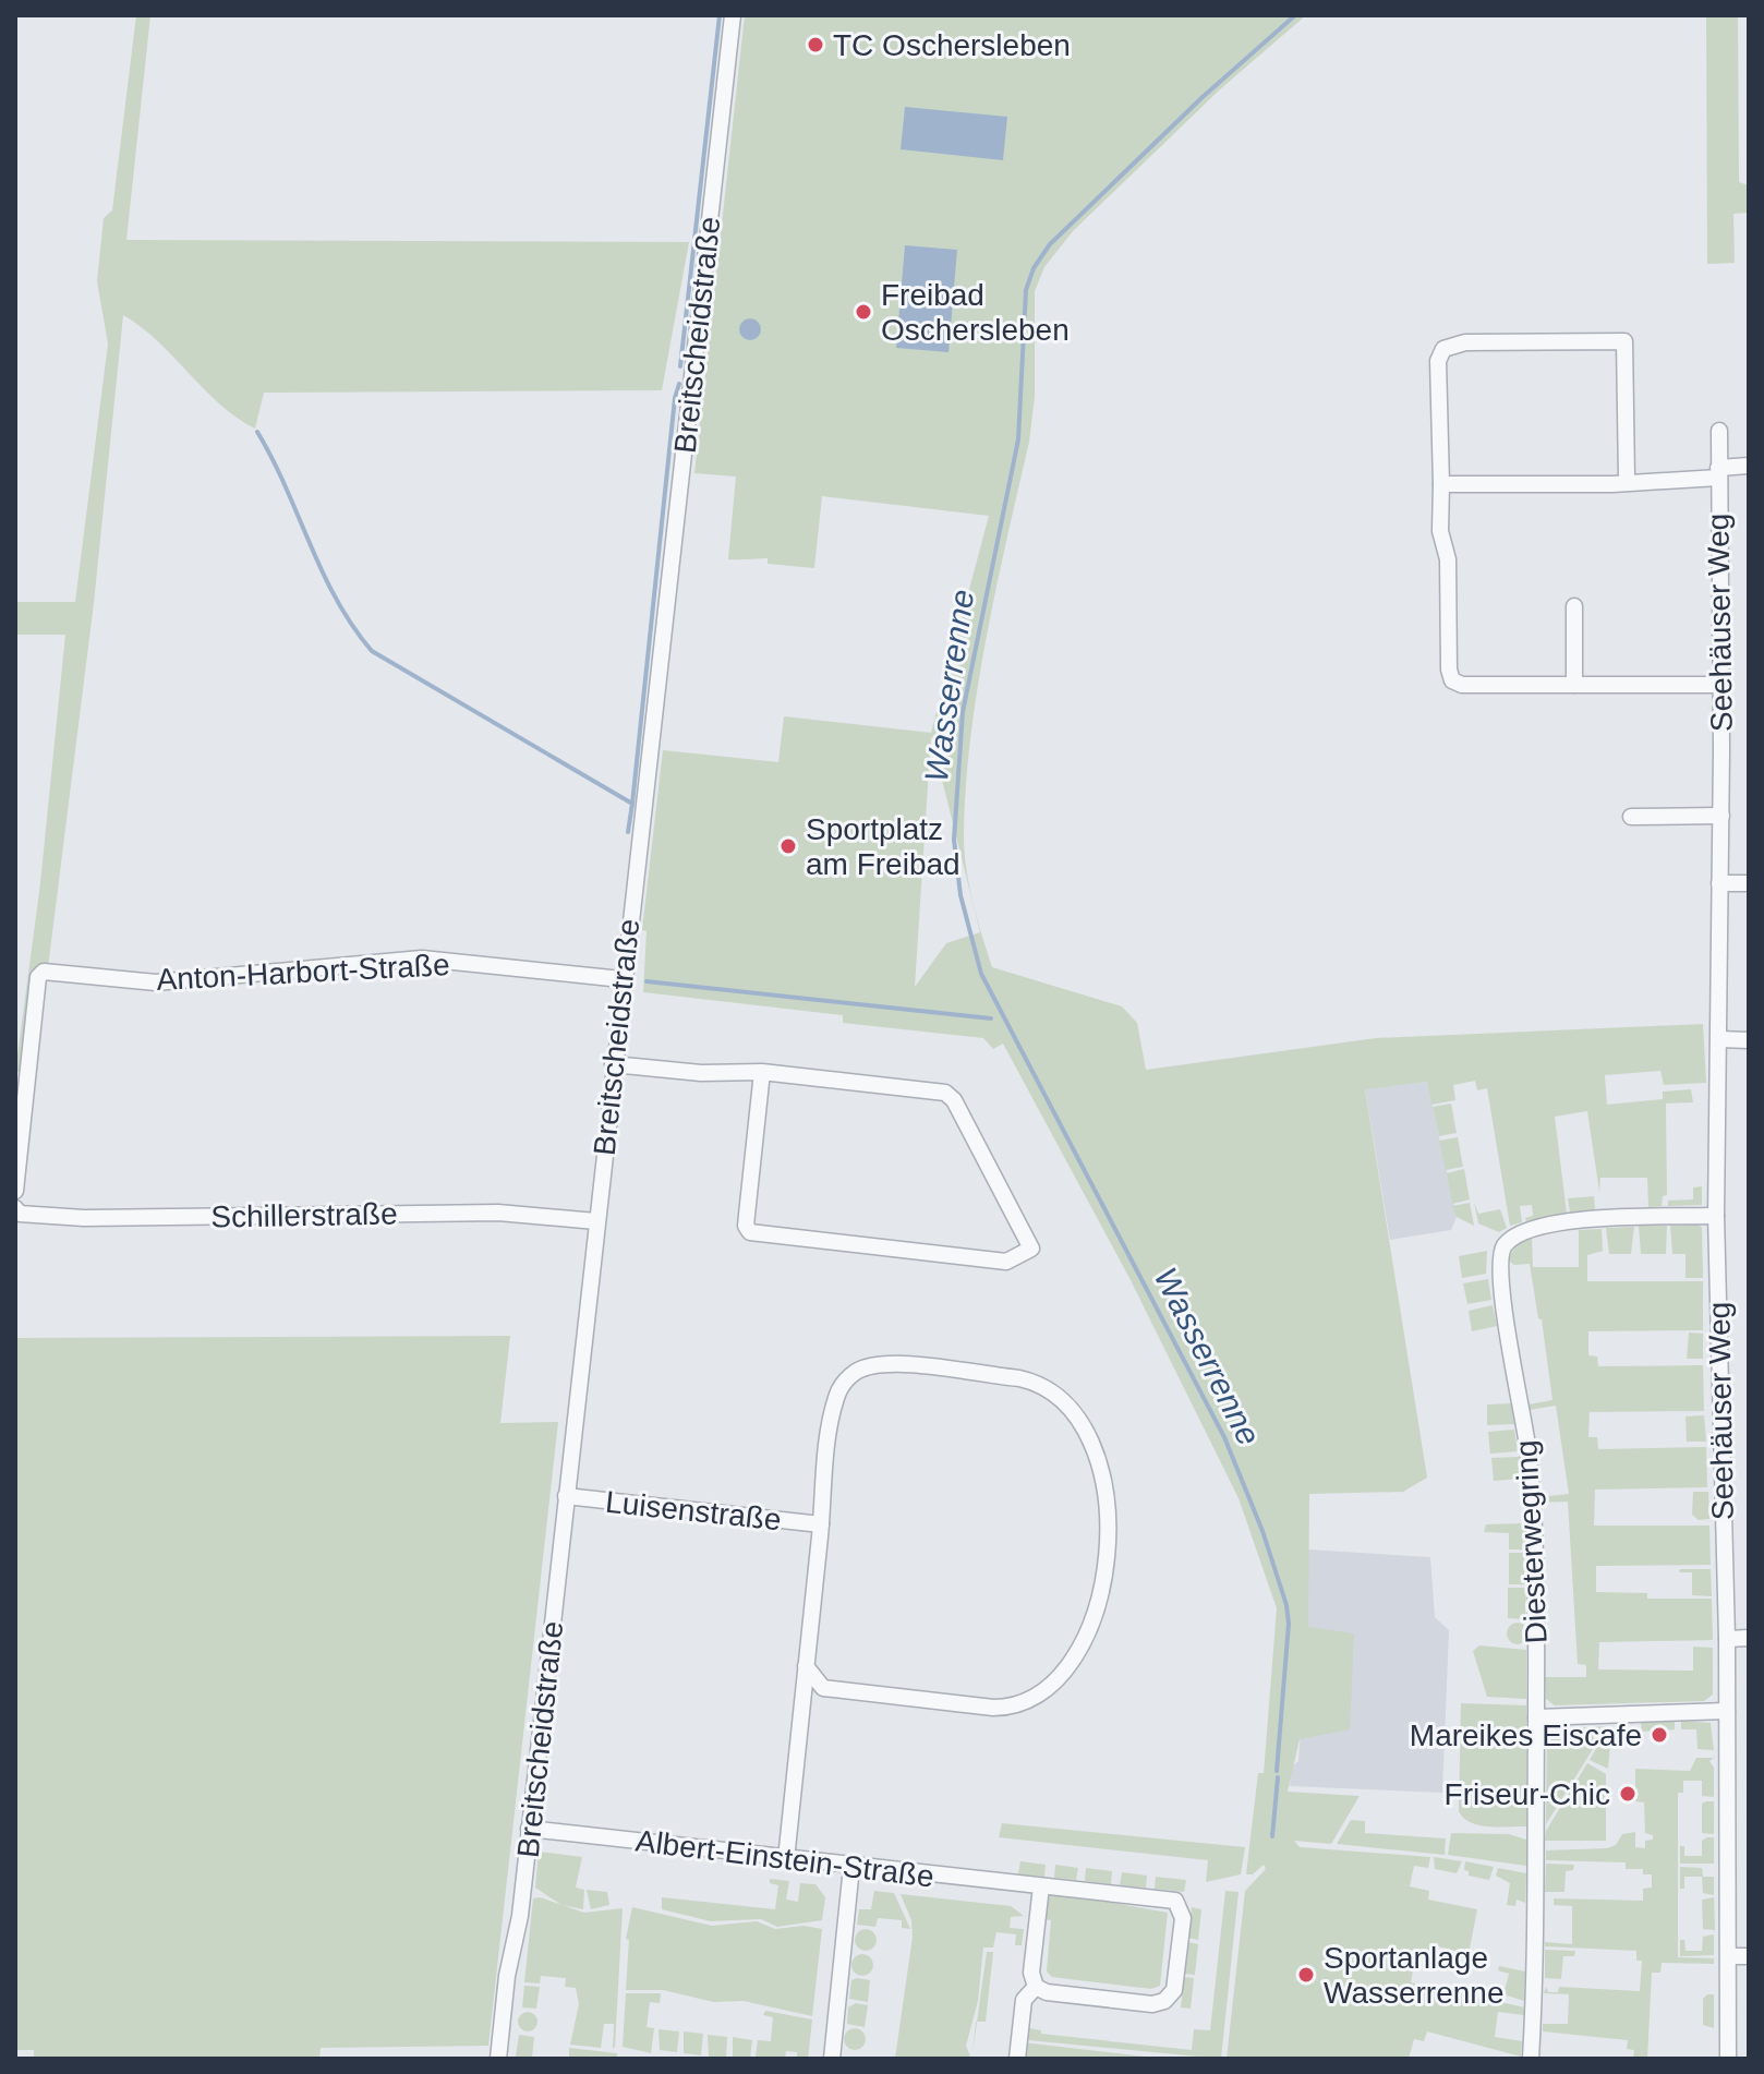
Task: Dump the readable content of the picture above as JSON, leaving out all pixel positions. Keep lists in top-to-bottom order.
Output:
{
  "streets": {
    "street": [
      "Breitscheidstraße",
      "Seehäuser Weg",
      "Anton-Harbort-Straße",
      "Schillerstraße",
      "Luisenstraße",
      "Diesterwegring",
      "Albert-Einstein-Straße"
    ]
  },
  "crossings": [
    ["Breitscheidstraße", "Anton-Harbort-Straße"],
    ["Breitscheidstraße", "Schillerstraße"],
    ["Breitscheidstraße", "Luisenstraße"],
    ["Breitscheidstraße", "Albert-Einstein-Straße"],
    ["Seehäuser Weg", "Diesterwegring"],
    ["Luisenstraße", "Albert-Einstein-Straße"]
  ],
  "water": ["Wasserrenne"],
  "places": [
    "TC Oschersleben",
    "Freibad Oschersleben",
    "Sportplatz am Freibad",
    "Mareikes Eiscafe",
    "Friseur-Chic",
    "Sportanlage Wasserrenne"
  ]
}
